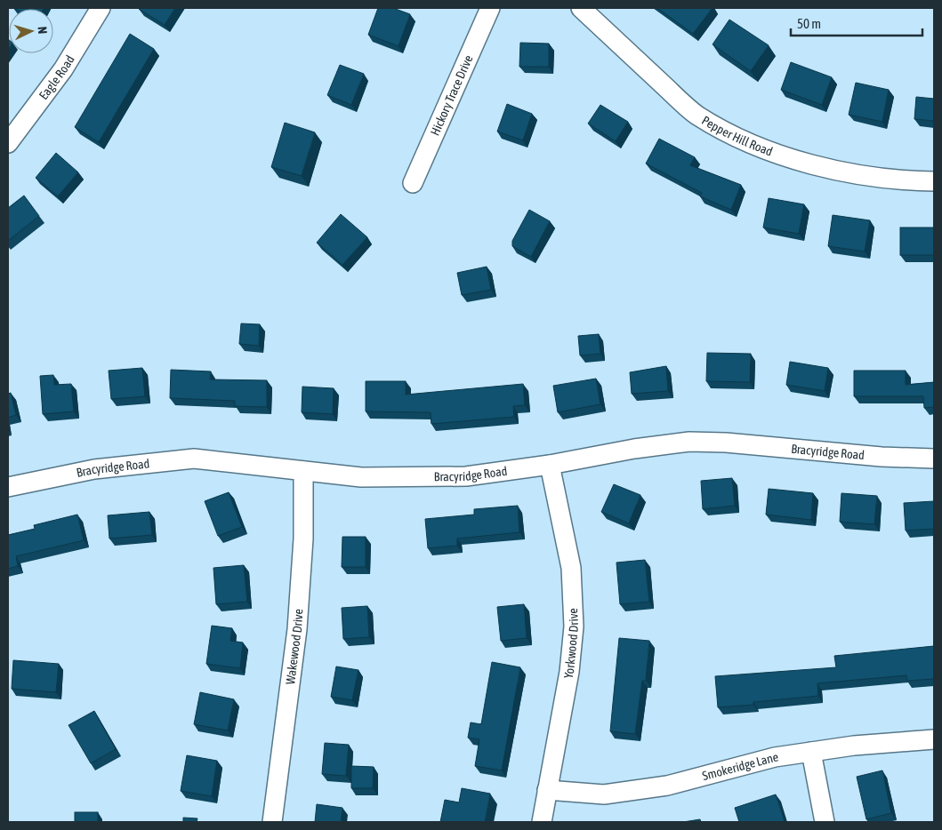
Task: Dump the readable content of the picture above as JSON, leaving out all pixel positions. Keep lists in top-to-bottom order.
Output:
{
  "streets": {
    "street": [
      "Eagle Road",
      "Hickory Trace Drive",
      "Pepper Hill Road",
      "Bracyridge Road",
      "Yorkwood Drive",
      "Wakewood Drive",
      "Smokeridge Lane"
    ]
  },
  "crossings": [
    ["Bracyridge Road", "Yorkwood Drive"],
    ["Bracyridge Road", "Wakewood Drive"],
    ["Yorkwood Drive", "Smokeridge Lane"]
  ],
  "scale_bar": "50 m",
  "north": "right"
}
